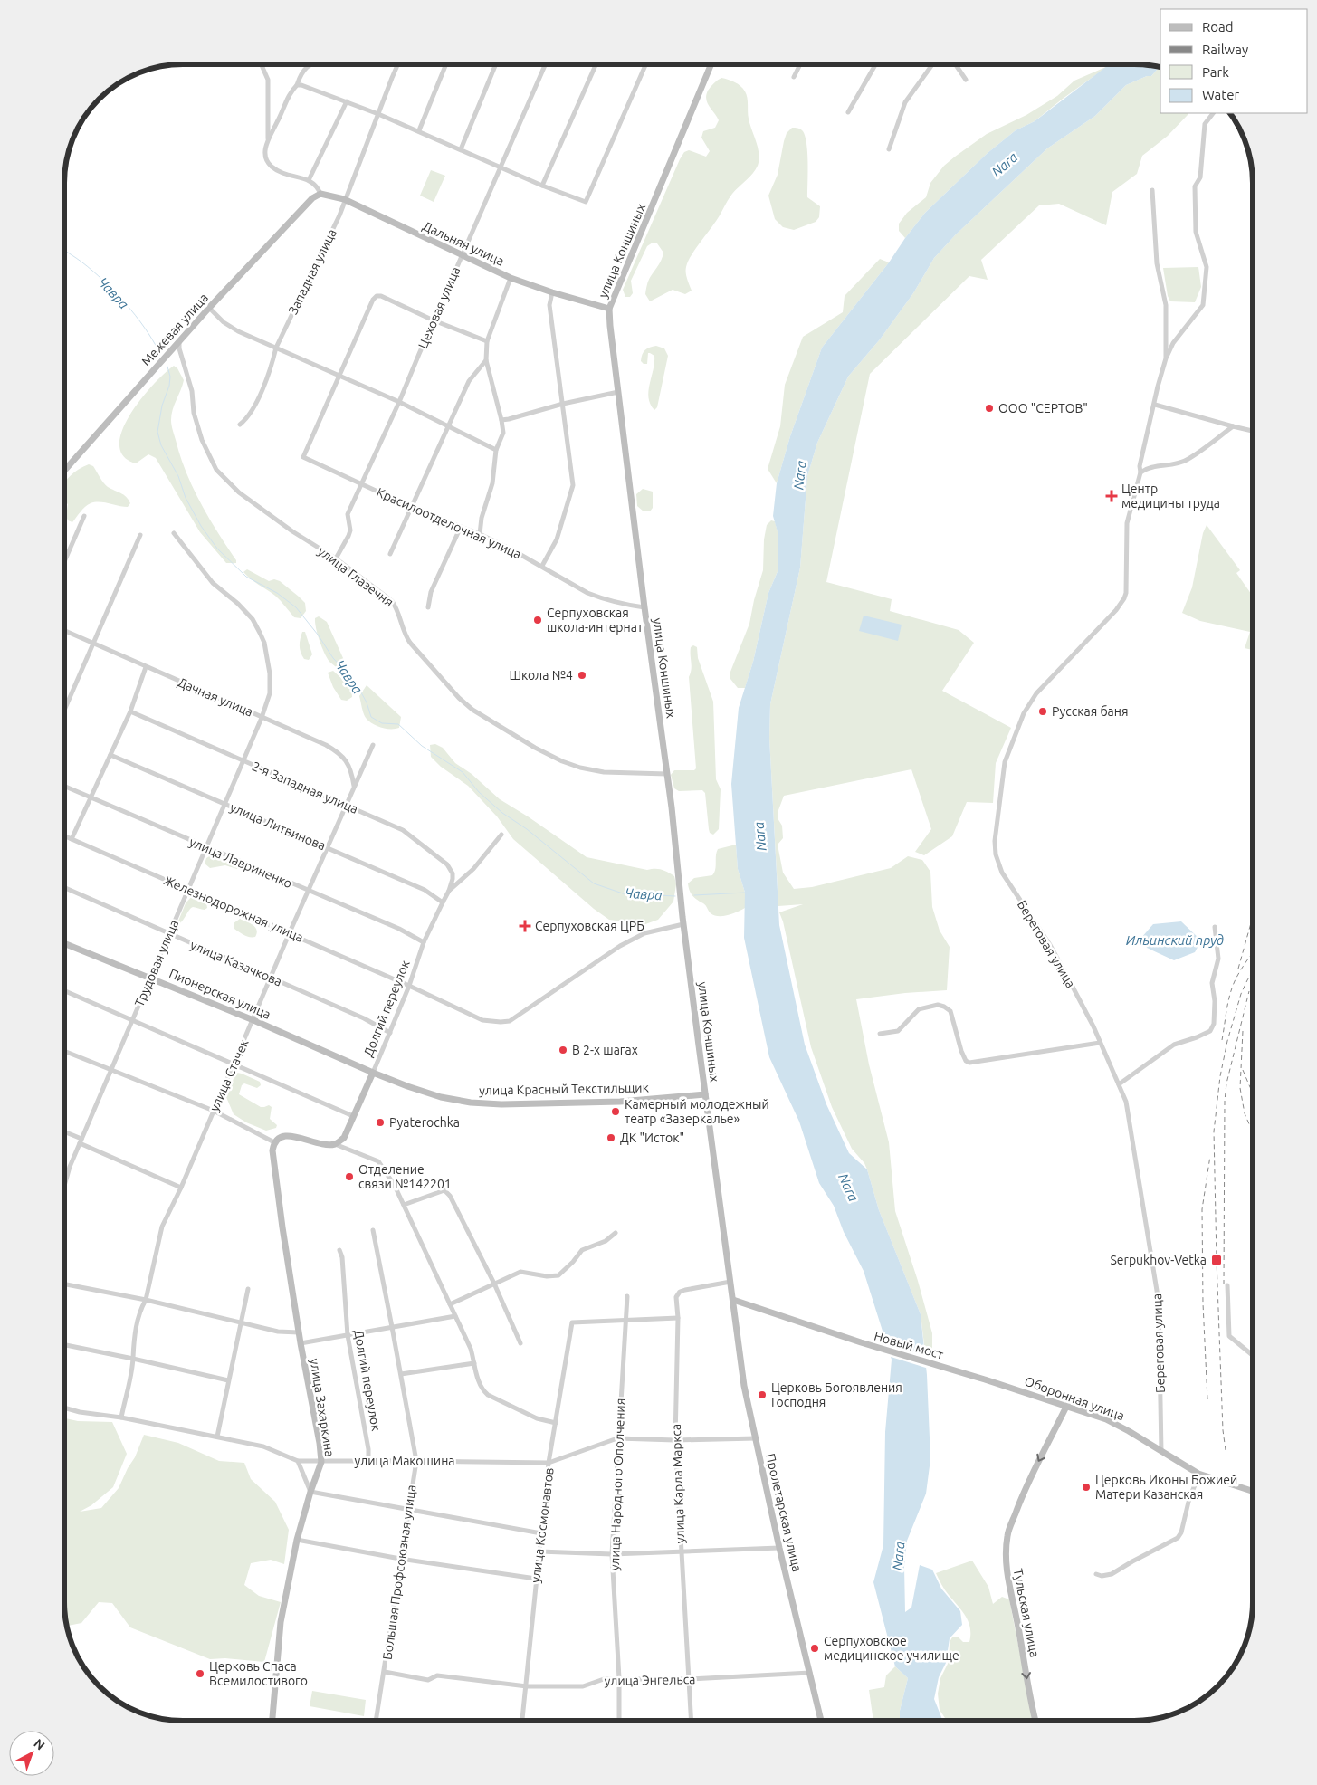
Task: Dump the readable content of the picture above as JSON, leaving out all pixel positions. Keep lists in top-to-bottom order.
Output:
{
  "streets": {
    "street": [
      "Дальняя улица",
      "улица Коншиных",
      "Западная улица",
      "Цеховая улица",
      "Межевая улица",
      "Красилоотделочная улица",
      "улица Глазечня",
      "Дачная улица",
      "2-я Западная улица",
      "улица Литвинова",
      "улица Лавриненко",
      "Железнодорожная улица",
      "Береговая улица",
      "Трудовая улица",
      "улица Казачкова",
      "Пионерская улица",
      "Долгий переулок",
      "улица Стачек",
      "улица Красный Текстильщик",
      "Новый мост",
      "Оборонная улица",
      "улица Захаркина",
      "улица Макошина",
      "улица Карла Маркса",
      "улица Народного Ополчения",
      "Пролетарская улица",
      "улица Космонавтов",
      "Большая Профсоюзная улица",
      "Тульская улица",
      "улица Энгельса"
    ]
  },
  "crossings": [
    ["Дальняя улица", "улица Коншиных"],
    ["Дальняя улица", "Западная улица"],
    ["Дальняя улица", "Цеховая улица"],
    ["Дальняя улица", "Межевая улица"],
    ["улица Коншиных", "Красилоотделочная улица"],
    ["улица Коншиных", "улица Глазечня"],
    ["улица Коншиных", "Железнодорожная улица"],
    ["улица Коншиных", "улица Красный Текстильщик"],
    ["улица Коншиных", "Новый мост"],
    ["улица Коншиных", "улица Карла Маркса"],
    ["улица Коншиных", "Пролетарская улица"],
    ["Цеховая улица", "Красилоотделочная улица"],
    ["Цеховая улица", "улица Глазечня"],
    ["Межевая улица", "улица Глазечня"],
    ["Дачная улица", "Трудовая улица"],
    ["Дачная улица", "улица Стачек"],
    ["2-я Западная улица", "Трудовая улица"],
    ["2-я Западная улица", "Долгий переулок"],
    ["2-я Западная улица", "улица Стачек"],
    ["улица Литвинова", "Трудовая улица"],
    ["улица Литвинова", "Долгий переулок"],
    ["улица Литвинова", "улица Стачек"],
    ["улица Лавриненко", "Трудовая улица"],
    ["улица Лавриненко", "Долгий переулок"],
    ["улица Лавриненко", "улица Стачек"],
    ["Железнодорожная улица", "Трудовая улица"],
    ["Железнодорожная улица", "Долгий переулок"],
    ["Железнодорожная улица", "улица Стачек"],
    ["Береговая улица", "Оборонная улица"],
    ["Трудовая улица", "улица Казачкова"],
    ["Трудовая улица", "Пионерская улица"],
    ["улица Казачкова", "Долгий переулок"],
    ["улица Казачкова", "улица Стачек"],
    ["Пионерская улица", "Долгий переулок"],
    ["Пионерская улица", "улица Стачек"],
    ["Пионерская улица", "улица Красный Текстильщик"],
    ["Долгий переулок", "улица Красный Текстильщик"],
    ["Долгий переулок", "улица Макошина"],
    ["улица Стачек", "улица Макошина"],
    ["Новый мост", "Оборонная улица"],
    ["Новый мост", "Пролетарская улица"],
    ["Оборонная улица", "Тульская улица"],
    ["улица Захаркина", "улица Макошина"],
    ["улица Макошина", "улица Карла Маркса"],
    ["улица Макошина", "улица Народного Ополчения"],
    ["улица Макошина", "Пролетарская улица"],
    ["улица Макошина", "улица Космонавтов"],
    ["улица Макошина", "Большая Профсоюзная улица"],
    ["улица Карла Маркса", "улица Энгельса"],
    ["улица Народного Ополчения", "улица Космонавтов"],
    ["улица Народного Ополчения", "улица Энгельса"],
    ["Пролетарская улица", "улица Энгельса"],
    ["улица Космонавтов", "улица Энгельса"],
    ["Большая Профсоюзная улица", "улица Энгельса"]
  ],
  "one_way": ["Тульская улица"],
  "water": ["Nara", "Чавра", "Ильинский пруд"],
  "places": {
    "other": [
      "ООО \"СЕРТОВ\"",
      "Серпуховская школа-интернат",
      "Школа №4",
      "Русская баня",
      "В 2-х шагах",
      "Камерный молодежный театр «Зазеркалье»",
      "Pyaterochka",
      "ДК \"Исток\"",
      "Отделение связи №142201",
      "Церковь Богоявления Господня",
      "Церковь Иконы Божией Матери Казанская",
      "Серпуховское медицинское училище",
      "Церковь Спаса Всемилостивого"
    ],
    "health": ["Центр медицины труда", "Серпуховская ЦРБ"],
    "transit": ["Serpukhov-Vetka"]
  },
  "legend": [
    "Road",
    "Railway",
    "Park",
    "Water"
  ],
  "north": "top right"
}
